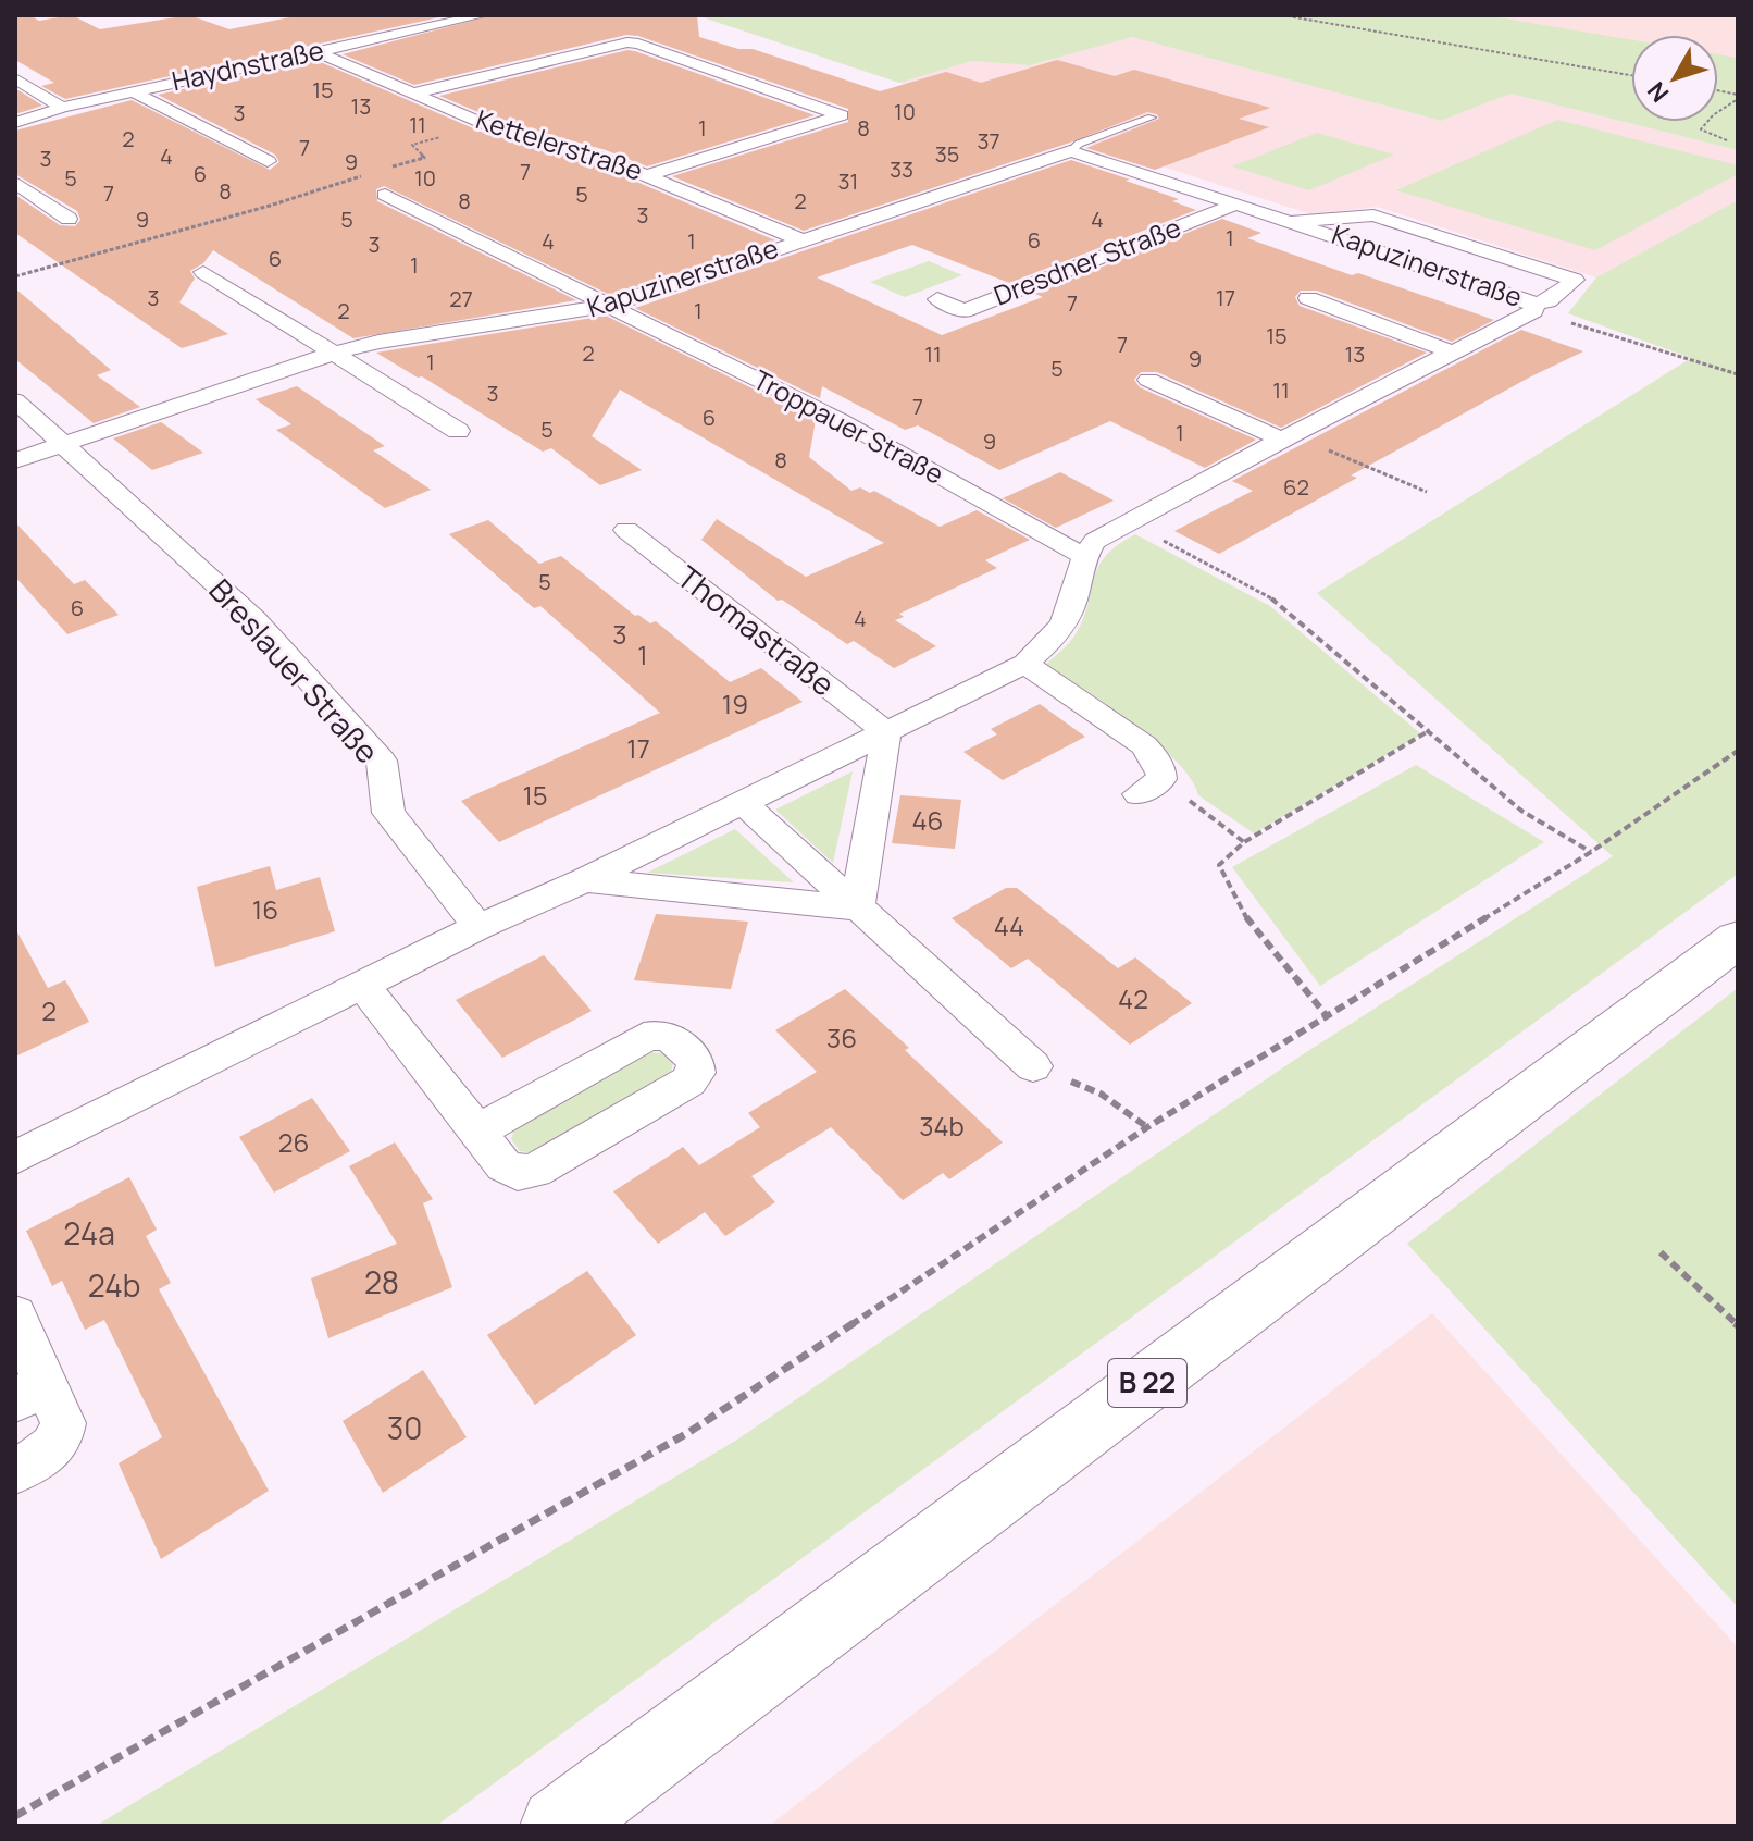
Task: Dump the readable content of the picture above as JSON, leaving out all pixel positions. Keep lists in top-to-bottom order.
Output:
{
  "streets": {
    "main road": ["B 22"],
    "street": [
      "Haydnstraße",
      "Kettelerstraße",
      "Dresdner Straße",
      "Kapuzinerstraße",
      "Troppauer Straße",
      "Thomastraße",
      "Breslauer Straße"
    ]
  },
  "crossings": [
    ["Haydnstraße", "Kettelerstraße"],
    ["Kettelerstraße", "Kapuzinerstraße"],
    ["Dresdner Straße", "Kapuzinerstraße"],
    ["Kapuzinerstraße", "Troppauer Straße"],
    ["Kapuzinerstraße", "Breslauer Straße"]
  ],
  "house_numbers": [
    "15",
    "13",
    "10",
    "3",
    "11",
    "1",
    "8",
    "2",
    "37",
    "7",
    "35",
    "4",
    "3",
    "9",
    "33",
    "7",
    "6",
    "5",
    "10",
    "31",
    "8",
    "7",
    "5",
    "8",
    "2",
    "3",
    "9",
    "5",
    "4",
    "1",
    "6",
    "4",
    "1",
    "3",
    "6",
    "1",
    "3",
    "17",
    "27",
    "7",
    "2",
    "1",
    "15",
    "7",
    "2",
    "11",
    "13",
    "9",
    "1",
    "5",
    "11",
    "3",
    "7",
    "6",
    "5",
    "1",
    "9",
    "8",
    "62",
    "5",
    "6",
    "4",
    "3",
    "1",
    "19",
    "17",
    "15",
    "46",
    "16",
    "44",
    "42",
    "2",
    "36",
    "34b",
    "26",
    "24a",
    "28",
    "24b",
    "30"
  ],
  "north": "bottom left"
}
